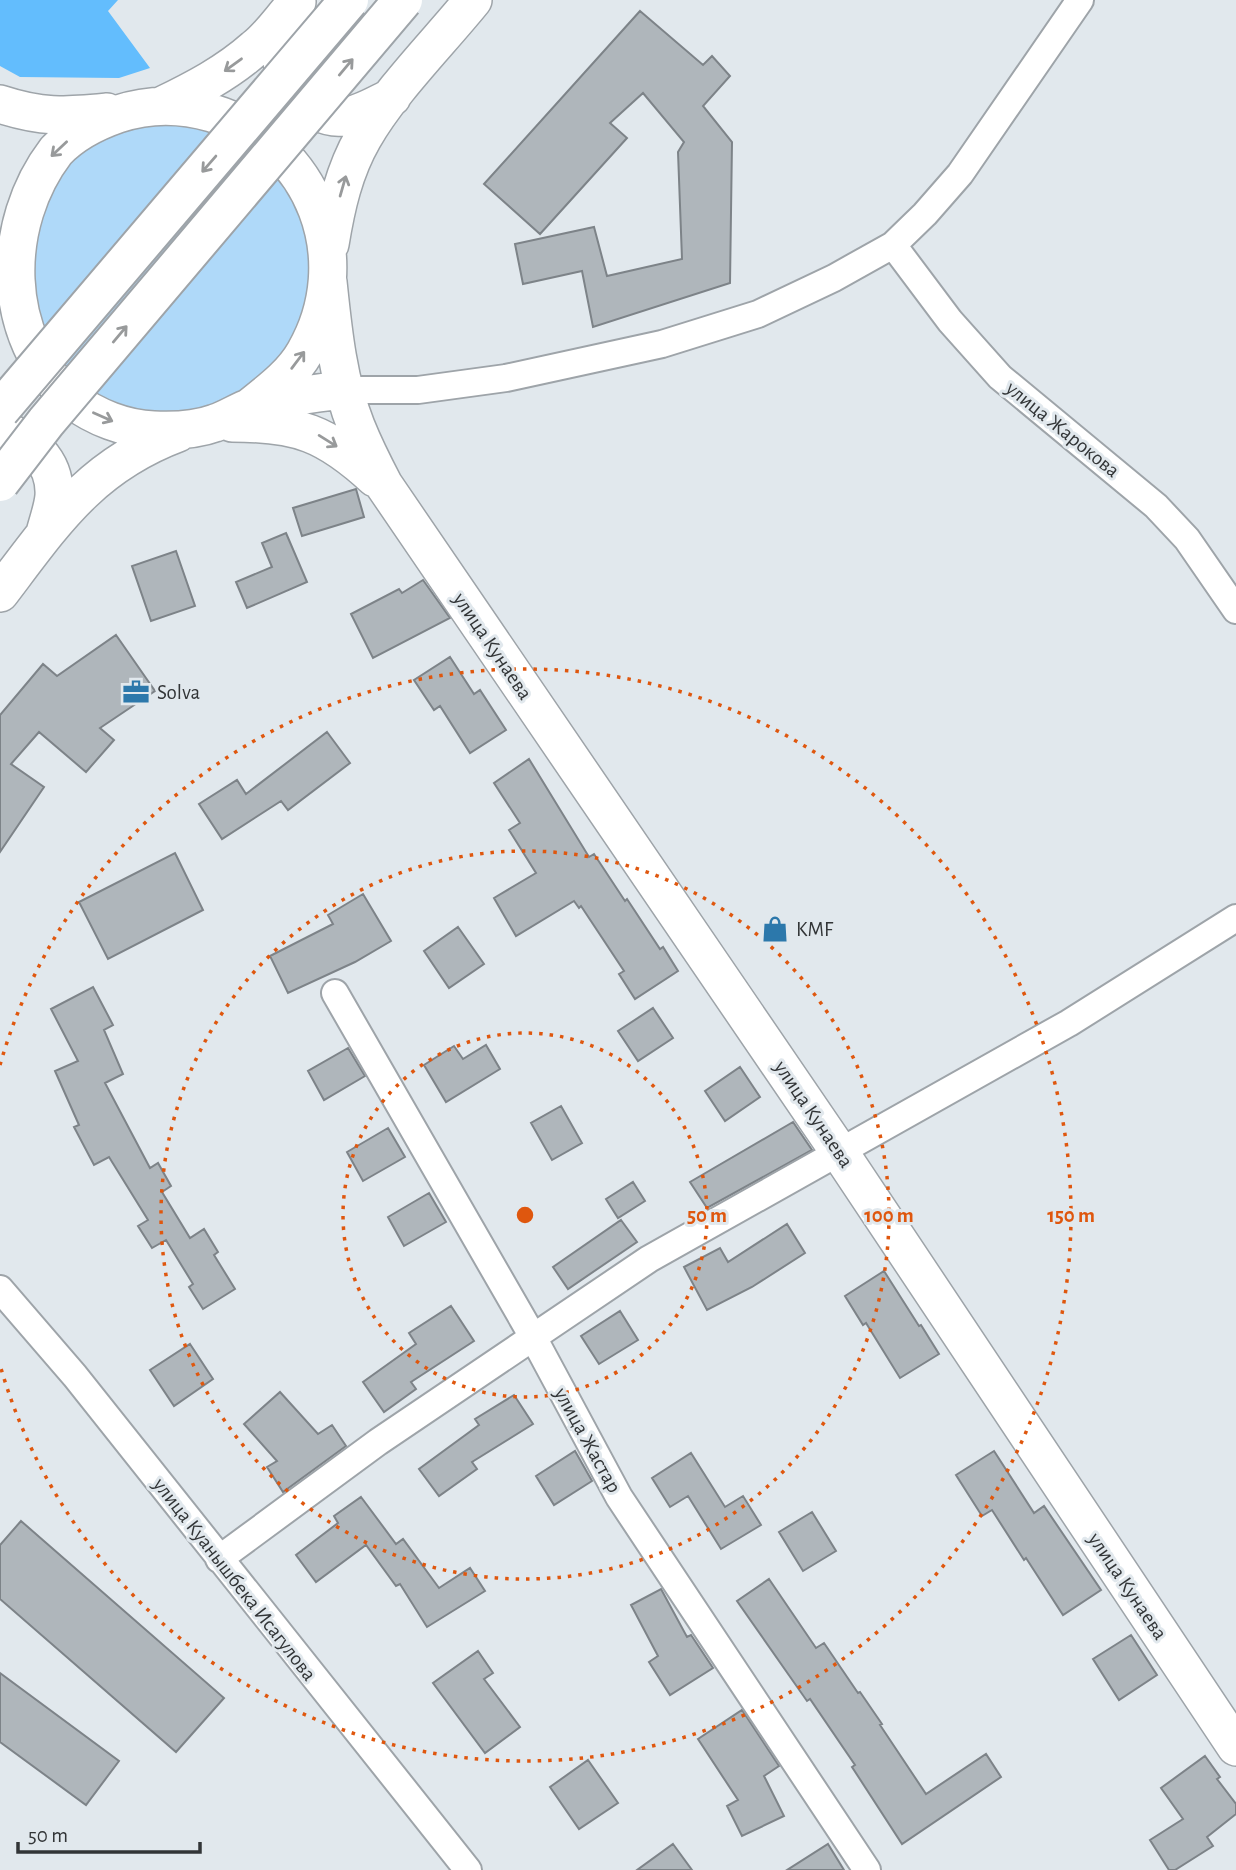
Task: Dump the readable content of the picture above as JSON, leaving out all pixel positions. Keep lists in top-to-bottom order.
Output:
{
  "streets": {
    "main road": ["улица Кунаева"],
    "street": ["улица Жарокова", "улица Жастар", "улица Куанышбека Исагулова"]
  },
  "places": {
    "office": ["Solva"],
    "shop": ["KMF"]
  },
  "scale_bar": "50 m",
  "rings": ["50 m", "100 m", "150 m"]
}
